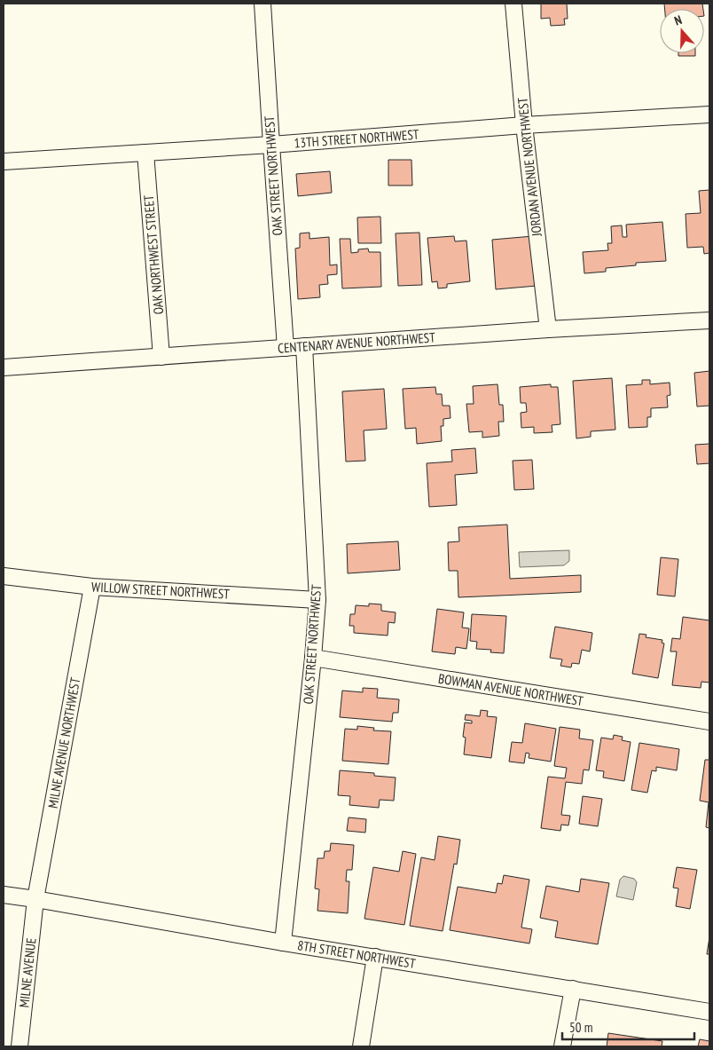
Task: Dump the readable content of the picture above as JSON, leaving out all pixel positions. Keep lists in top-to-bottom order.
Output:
{
  "streets": {
    "street": [
      "13TH STREET NORTHWEST",
      "JORDAN AVENUE NORTHWEST",
      "OAK STREET NORTHWEST",
      "OAK NORTHWEST STREET",
      "CENTENARY AVENUE NORTHWEST",
      "WILLOW STREET NORTHWEST",
      "BOWMAN AVENUE NORTHWEST",
      "MILNE AVENUE NORTHWEST",
      "8TH STREET NORTHWEST",
      "MILNE AVENUE"
    ]
  },
  "crossings": [
    ["13TH STREET NORTHWEST", "JORDAN AVENUE NORTHWEST"],
    ["13TH STREET NORTHWEST", "OAK STREET NORTHWEST"],
    ["13TH STREET NORTHWEST", "OAK NORTHWEST STREET"],
    ["JORDAN AVENUE NORTHWEST", "CENTENARY AVENUE NORTHWEST"],
    ["OAK STREET NORTHWEST", "CENTENARY AVENUE NORTHWEST"],
    ["OAK STREET NORTHWEST", "WILLOW STREET NORTHWEST"],
    ["OAK STREET NORTHWEST", "BOWMAN AVENUE NORTHWEST"],
    ["OAK STREET NORTHWEST", "8TH STREET NORTHWEST"],
    ["OAK NORTHWEST STREET", "CENTENARY AVENUE NORTHWEST"],
    ["WILLOW STREET NORTHWEST", "MILNE AVENUE NORTHWEST"],
    ["MILNE AVENUE NORTHWEST", "8TH STREET NORTHWEST"],
    ["MILNE AVENUE NORTHWEST", "MILNE AVENUE"],
    ["8TH STREET NORTHWEST", "MILNE AVENUE"]
  ],
  "scale_bar": "50 m",
  "north": "top"
}
